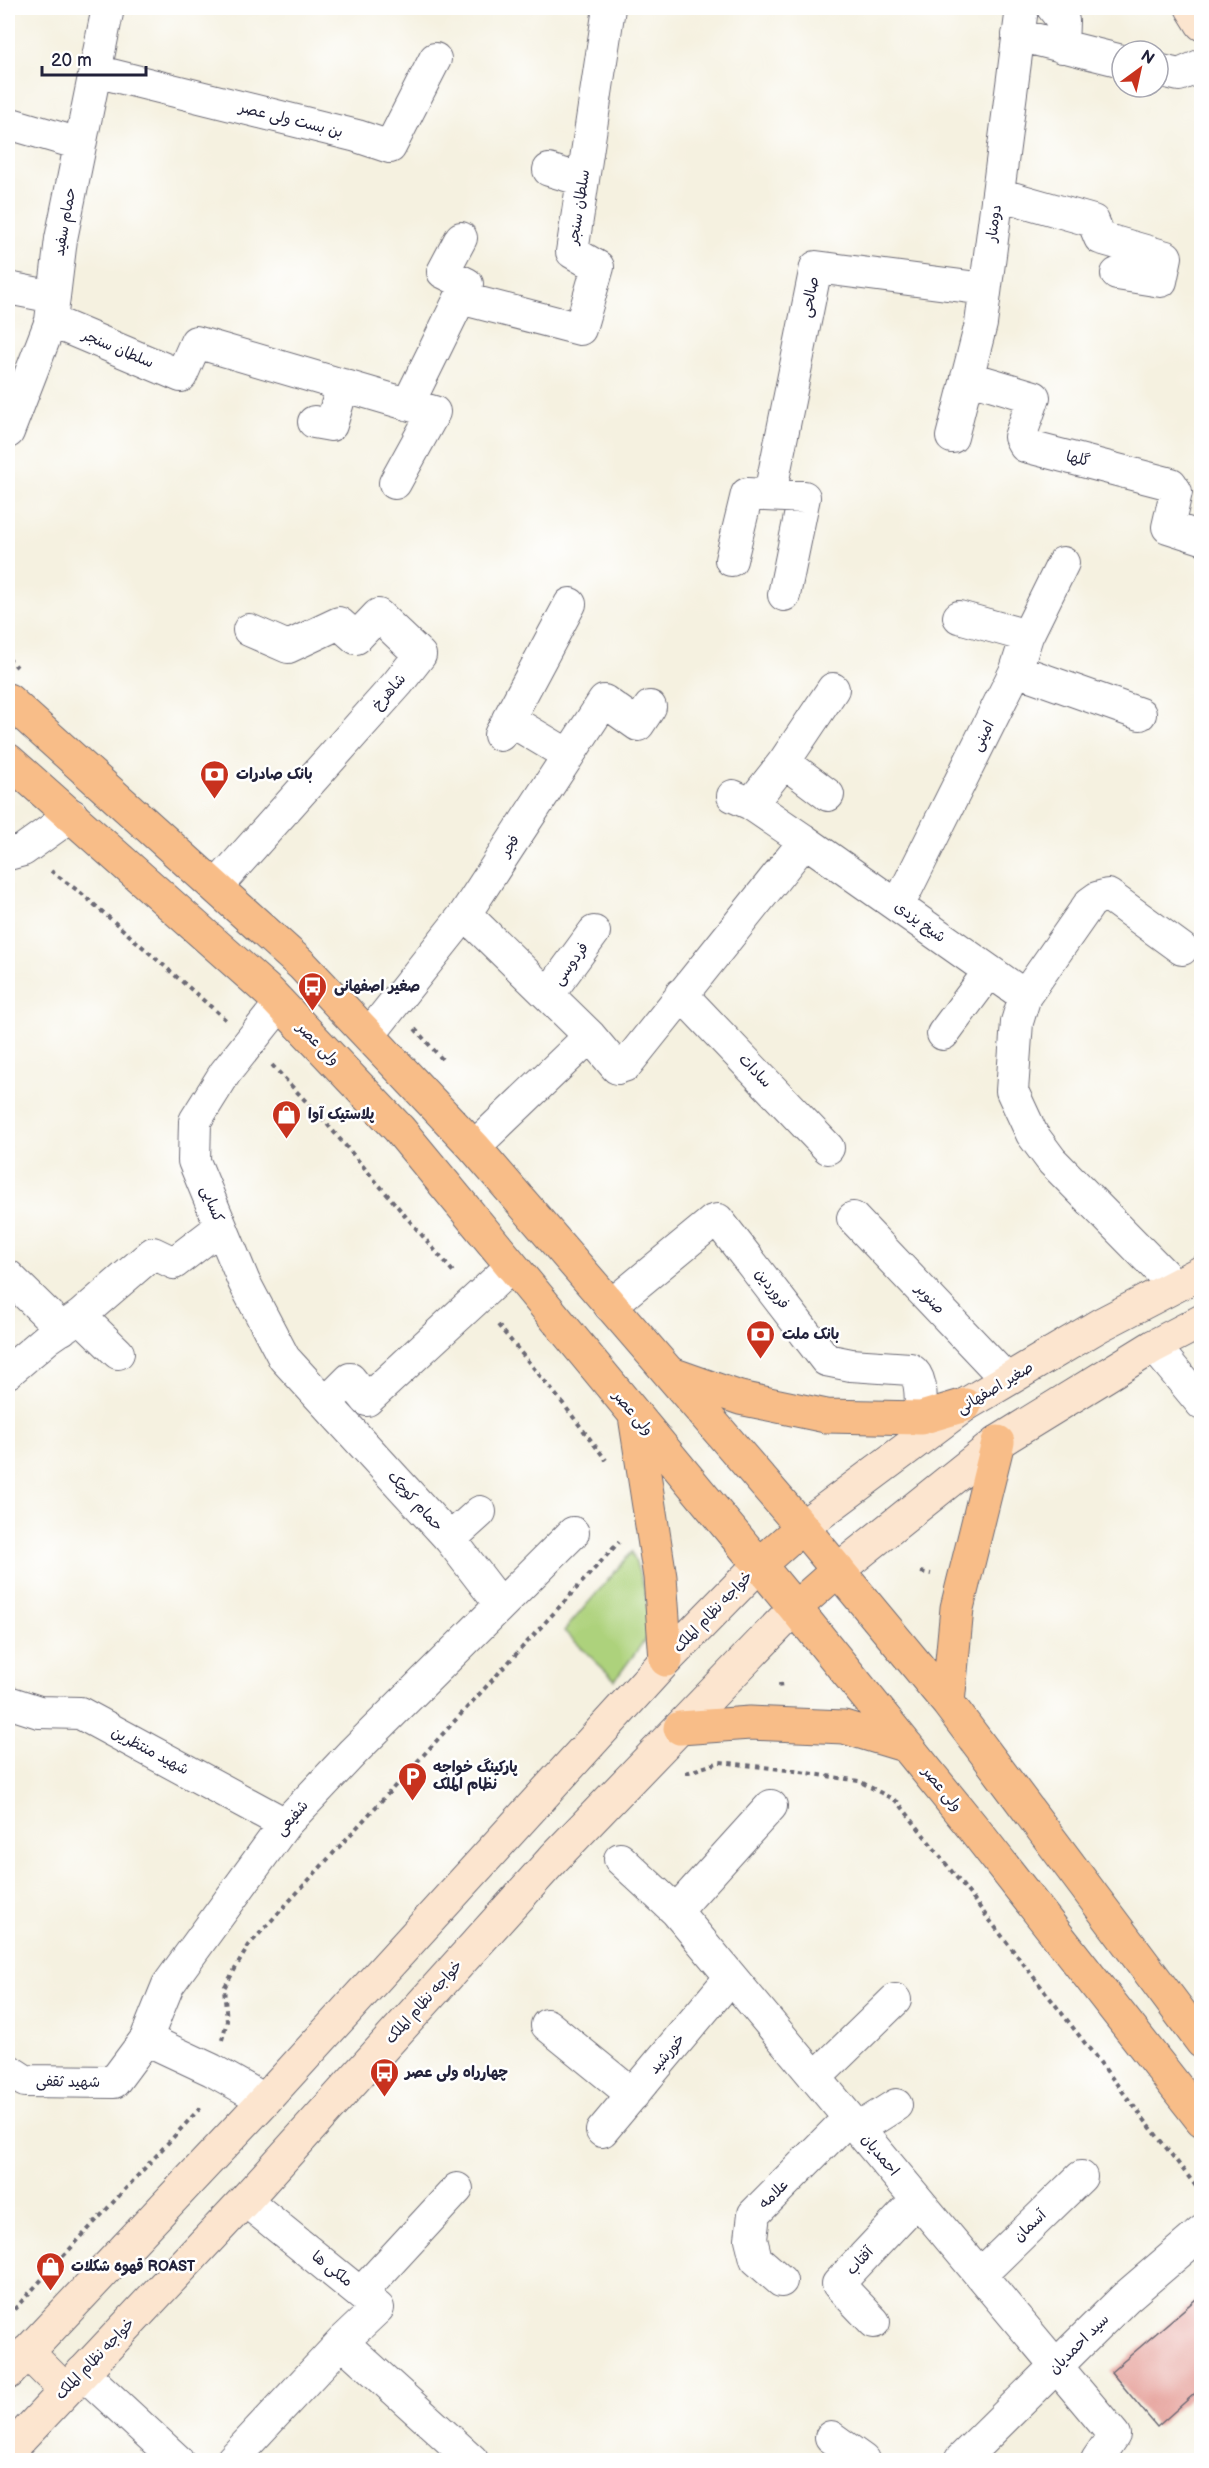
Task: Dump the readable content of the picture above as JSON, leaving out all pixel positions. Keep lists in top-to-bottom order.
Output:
{
  "streets": {
    "main road": ["ولی عصر", "صغیر اصفهانی", "خواجه نظام الملک"],
    "street": [
      "بن بست ولی عصر",
      "سلطان سنجر",
      "حمام سفید",
      "دومنار",
      "صالحی",
      "گلها",
      "شاهرخ",
      "امینی",
      "فجر",
      "شیخ یزدی",
      "فردوسی",
      "سادات",
      "کسایی",
      "فروردین",
      "صنوبر",
      "حمام کوچک",
      "شهید منتظرین",
      "شفیعی",
      "خورشید",
      "شهید ثقفی",
      "احمدیان",
      "علامه",
      "آسمان",
      "آفتاب",
      "ملکی ها",
      "سید احمدیان"
    ]
  },
  "crossings": [
    ["بن بست ولی عصر", "حمام سفید"],
    ["سلطان سنجر", "حمام سفید"],
    ["دومنار", "صالحی"],
    ["دومنار", "گلها"],
    ["امینی", "شیخ یزدی"],
    ["ولی عصر", "کسایی"],
    ["ولی عصر", "خواجه نظام الملک"],
    ["کسایی", "حمام کوچک"],
    ["صنوبر", "صغیر اصفهانی"],
    ["حمام کوچک", "شفیعی"],
    ["خواجه نظام الملک", "ملکی ها"],
    ["شهید منتظرین", "شفیعی"],
    ["شفیعی", "شهید ثقفی"],
    ["خورشید", "احمدیان"],
    ["احمدیان", "علامه"],
    ["احمدیان", "آسمان"],
    ["احمدیان", "آفتاب"],
    ["احمدیان", "سید احمدیان"]
  ],
  "places": {
    "bank": ["بانک صادرات", "بانک ملت"],
    "bus stop": ["صغیر اصفهانی", "چهارراه ولی عصر"],
    "shop": ["پلاستیک آوا", "قهوه شکلات ROAST"],
    "parking": ["پارکینگ خواجه نظام الملک"]
  },
  "scale_bar": "20 m",
  "north": "top right"
}
